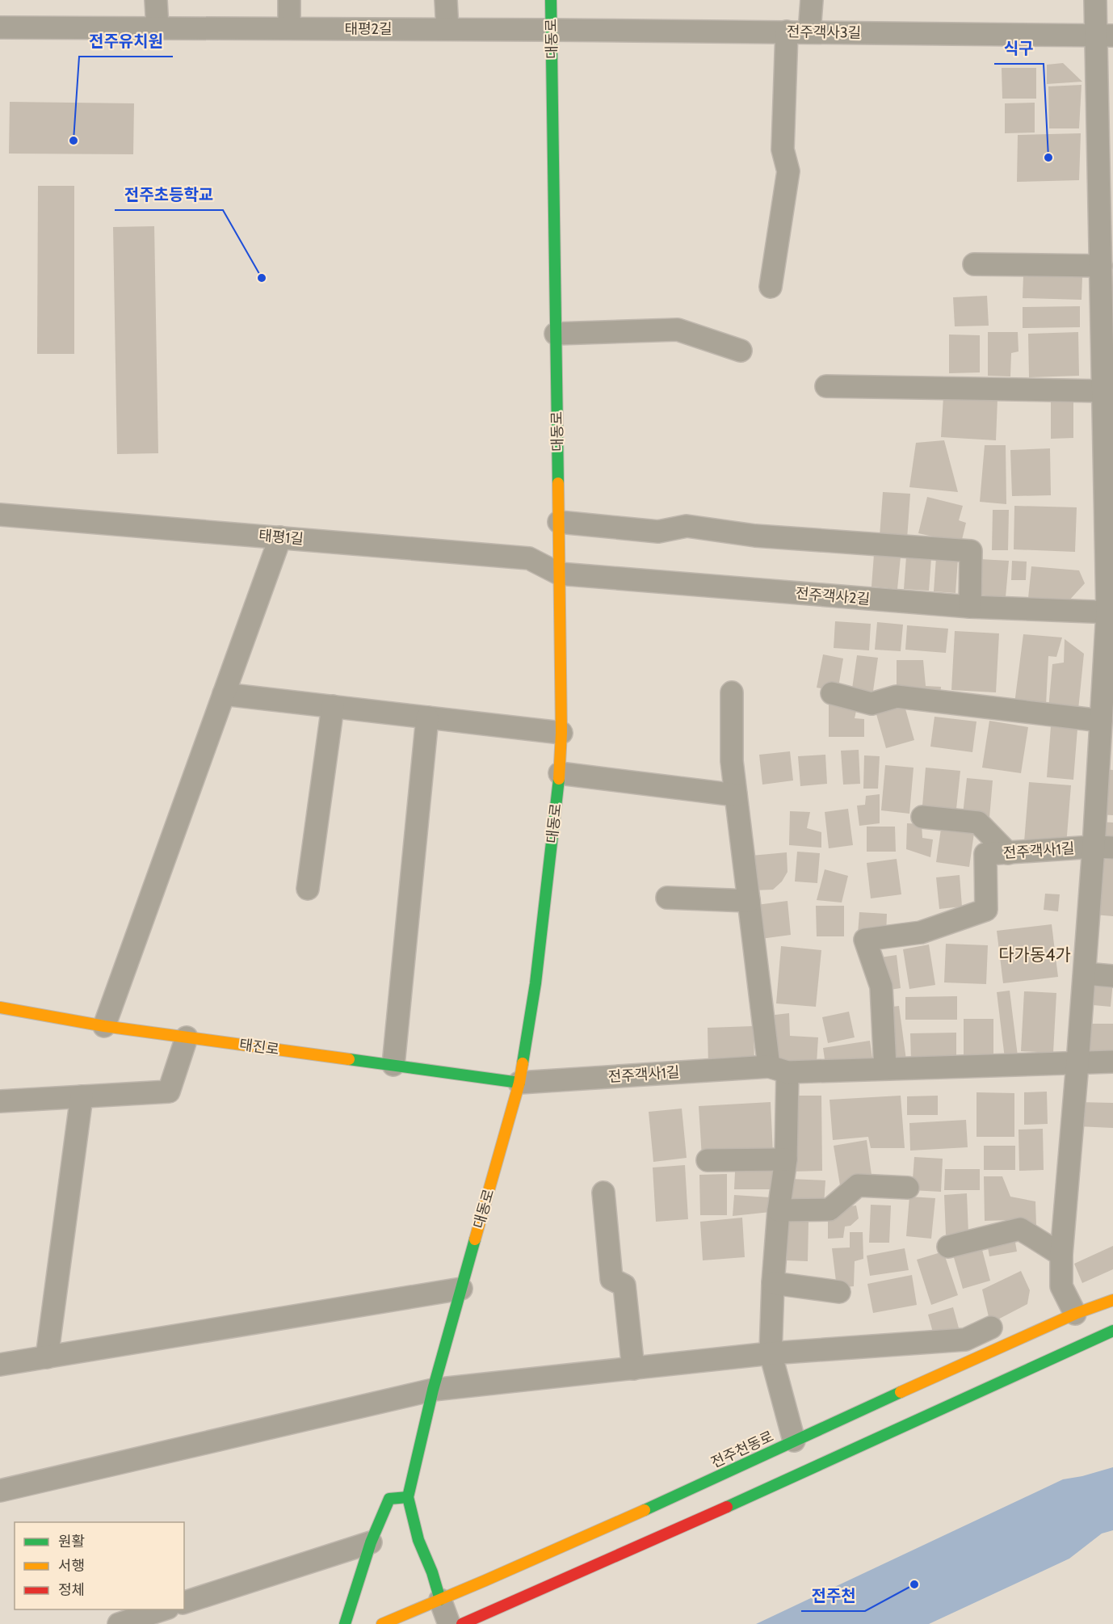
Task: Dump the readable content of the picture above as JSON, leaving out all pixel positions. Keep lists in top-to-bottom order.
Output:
{
  "streets": {
    "street": [
      "태평2길",
      "전주객사3길",
      "대동로",
      "태평1길",
      "전주객사2길",
      "전주객사1길",
      "태진로",
      "전주천동로"
    ]
  },
  "crossings": [
    ["태평2길", "전주객사3길"],
    ["태평2길", "대동로"],
    ["전주객사3길", "대동로"],
    ["대동로", "태평1길"],
    ["대동로", "전주객사2길"],
    ["대동로", "전주객사1길"],
    ["대동로", "태진로"],
    ["대동로", "전주천동로"],
    ["태평1길", "전주객사2길"],
    ["전주객사1길", "태진로"]
  ],
  "districts": ["다가동4가"],
  "places": [
    "전주유치원",
    "식구",
    "전주초등학교",
    "전주천"
  ],
  "legend": ["원활", "서행", "정체"]
}
